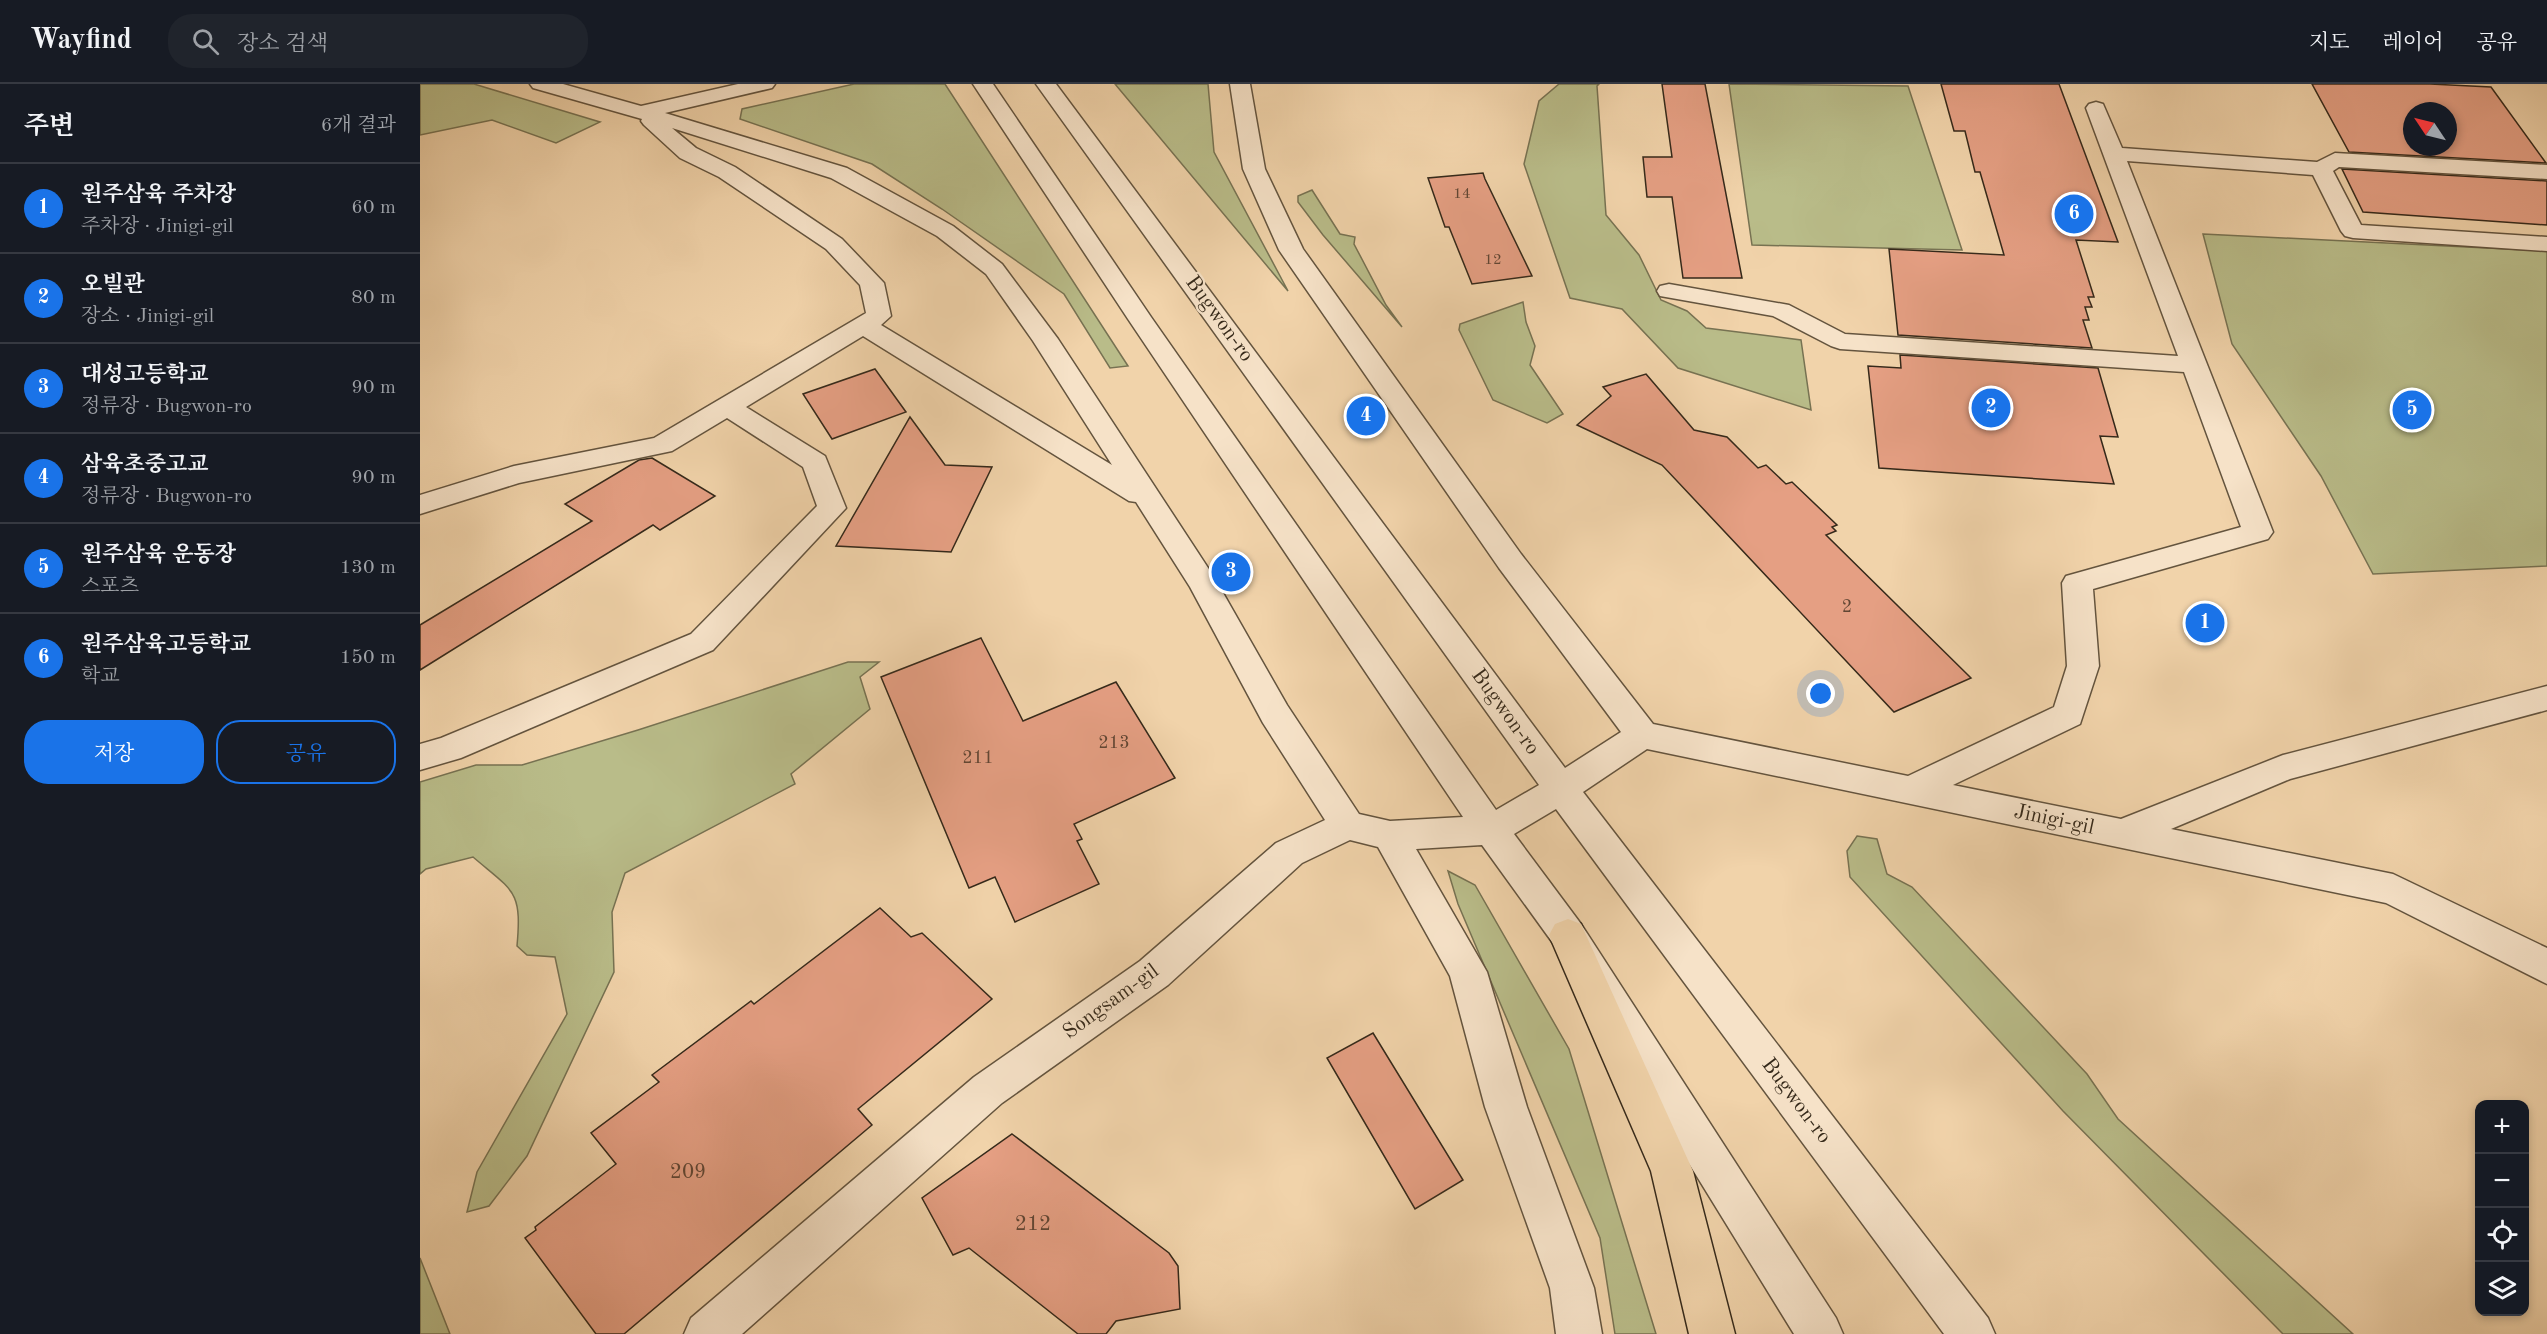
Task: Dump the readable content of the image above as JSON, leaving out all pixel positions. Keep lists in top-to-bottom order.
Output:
{
  "streets": {
    "street": ["Bugwon-ro", "Jinigi-gil", "Songsam-gil"]
  },
  "house_numbers": [
    "14",
    "12",
    "2",
    "213",
    "211",
    "209",
    "212"
  ],
  "north": "top left",
  "page": {
    "header": "Wayfind",
    "search": "장소 검색",
    "nav": ["지도", "레이어", "공유"],
    "heading": ["주변", "6개 결과"],
    "list": [
      {
        "mark": "1",
        "name": "원주삼육 주차장",
        "note": "주차장 · Jinigi-gil",
        "value": "60 m"
      },
      {
        "mark": "2",
        "name": "오빌관",
        "note": "장소 · Jinigi-gil",
        "value": "80 m"
      },
      {
        "mark": "3",
        "name": "대성고등학교",
        "note": "정류장 · Bugwon-ro",
        "value": "90 m"
      },
      {
        "mark": "4",
        "name": "삼육초중고교",
        "note": "정류장 · Bugwon-ro",
        "value": "90 m"
      },
      {
        "mark": "5",
        "name": "원주삼육 운동장",
        "note": "스포츠",
        "value": "130 m"
      },
      {
        "mark": "6",
        "name": "원주삼육고등학교",
        "note": "학교",
        "value": "150 m"
      }
    ],
    "pins": [
      "6",
      "2",
      "5",
      "4",
      "3",
      "1"
    ],
    "buttons": ["저장", "공유"],
    "map_buttons": ["+", "−"]
  }
}
